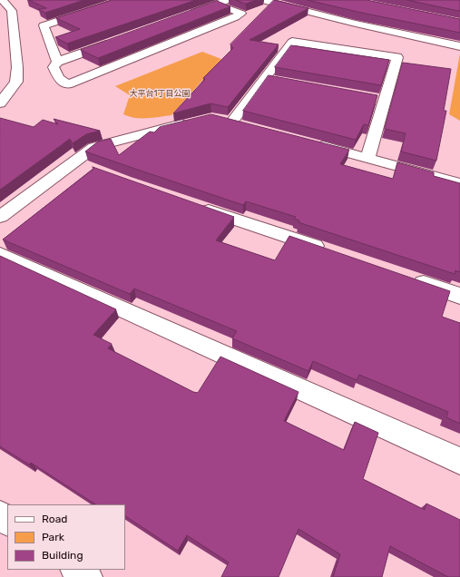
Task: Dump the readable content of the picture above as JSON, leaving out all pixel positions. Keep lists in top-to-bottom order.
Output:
{
  "parks": ["大平台1丁目公園"],
  "legend": ["Road", "Park", "Building"]
}
